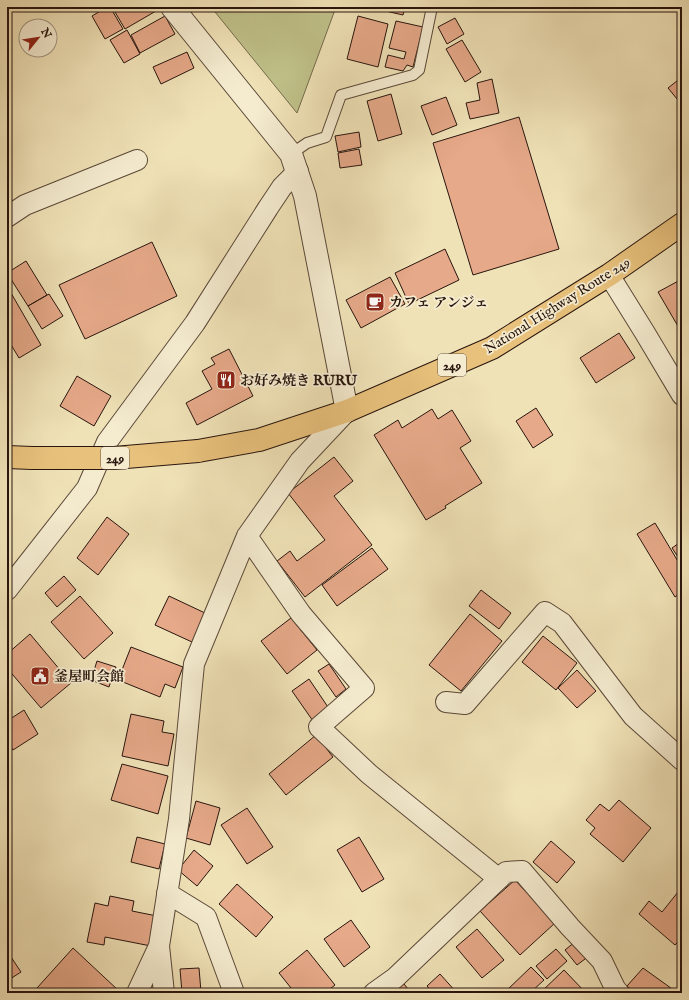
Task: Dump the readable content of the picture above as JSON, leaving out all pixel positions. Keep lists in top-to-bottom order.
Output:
{
  "streets": {
    "highway": ["National Highway Route 249", "249"]
  },
  "places": {
    "cafe": ["カフェ アンジェ"],
    "restaurant": ["お好み焼き RURU"],
    "public building": ["釜屋町会館"]
  },
  "north": "top right"
}
